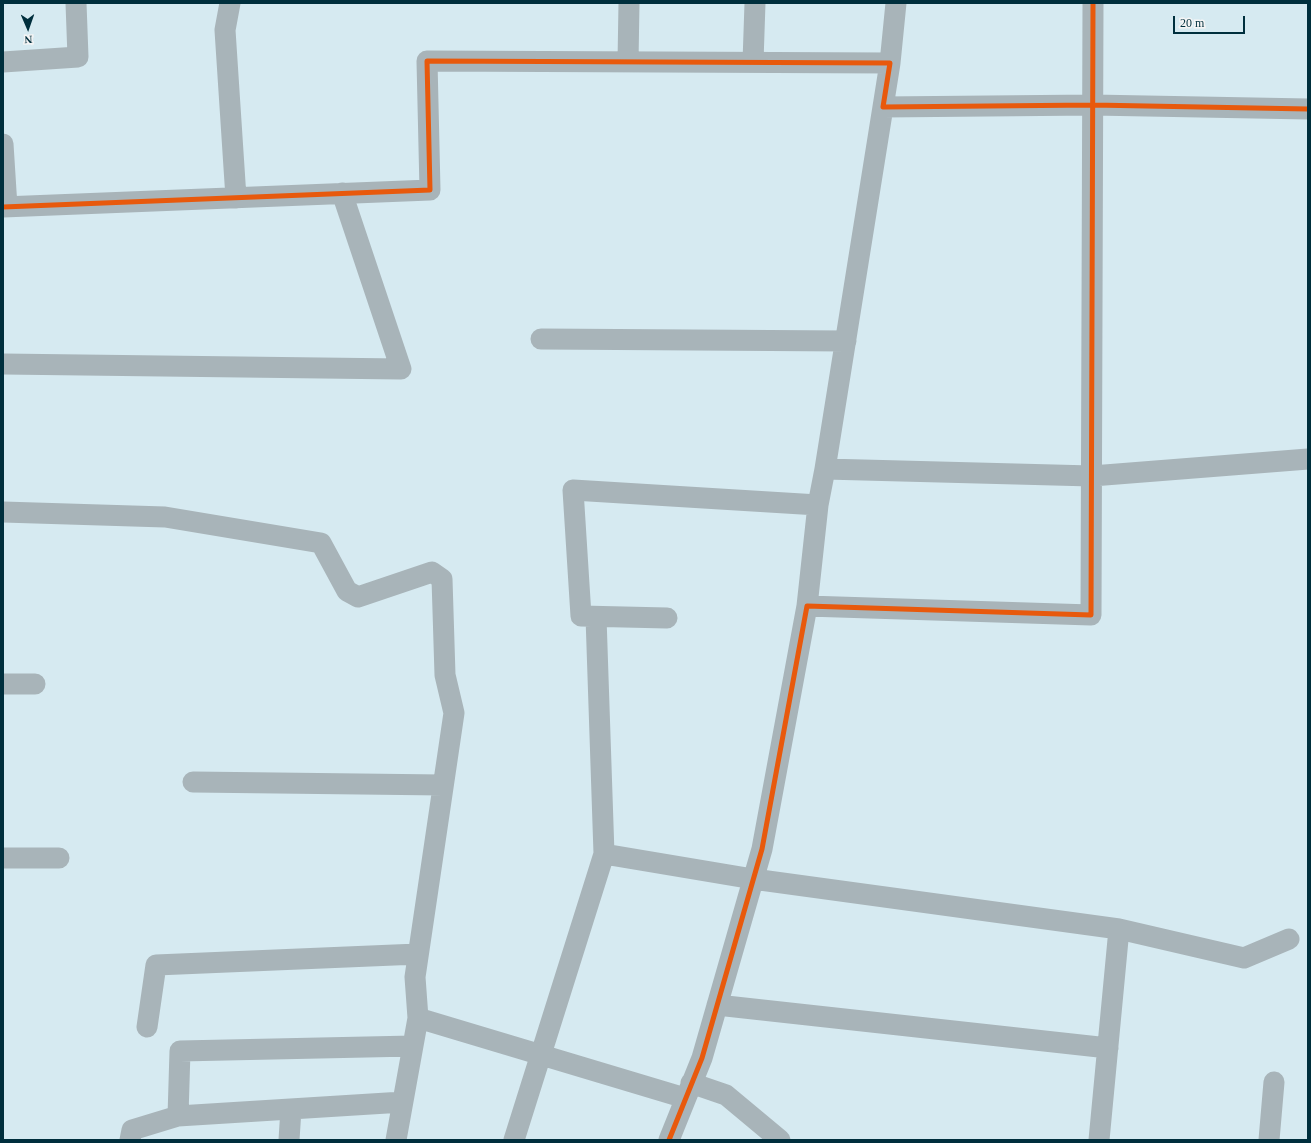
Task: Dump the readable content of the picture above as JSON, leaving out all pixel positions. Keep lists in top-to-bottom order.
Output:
{
  "scale_bar": "20 m",
  "north": "bottom"
}
